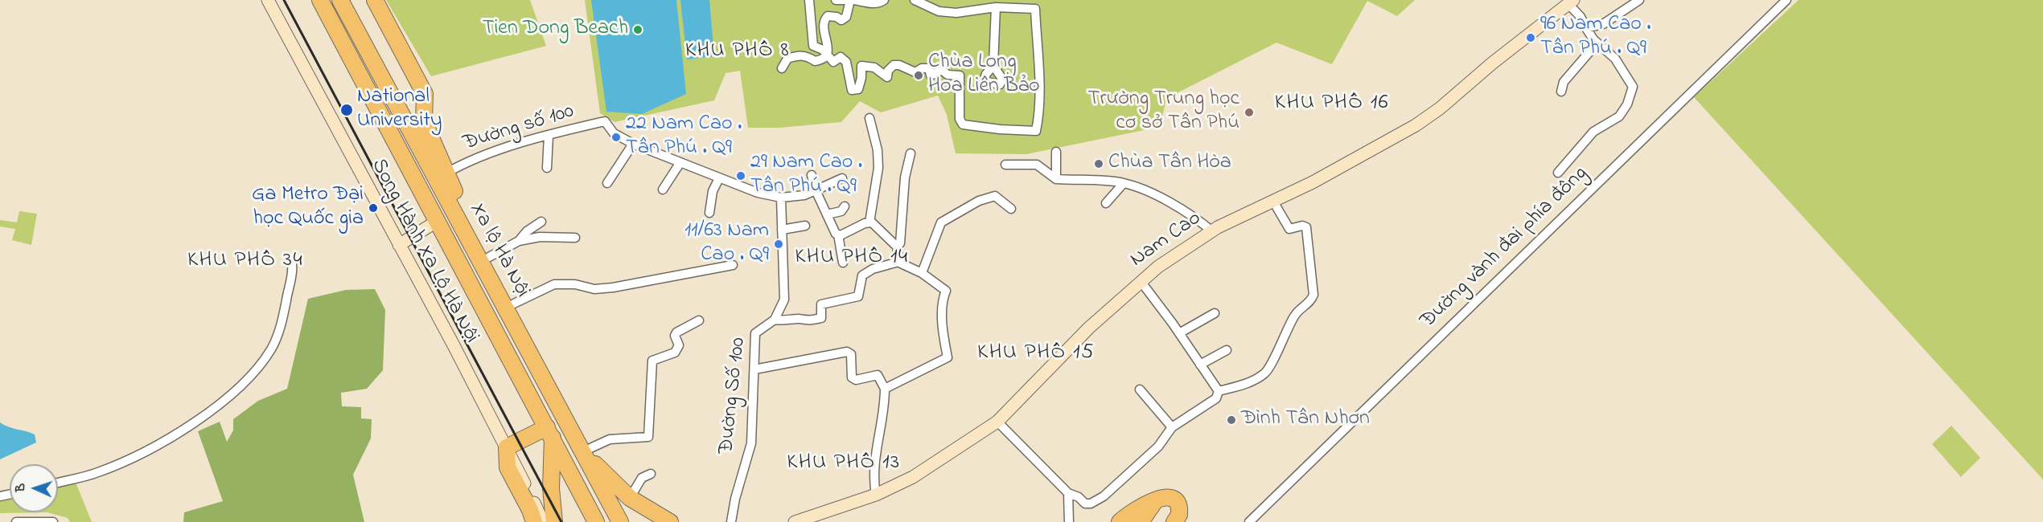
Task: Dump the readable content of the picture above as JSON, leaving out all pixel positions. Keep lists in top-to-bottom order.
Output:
{
  "streets": {
    "highway": ["Xa lộ Hà Nội"],
    "street": [
      "Đường số 100",
      "Nam Cao",
      "Đường vành đai phía đông",
      "Song Hành Xa Lộ Hà Nội",
      "Đường Số 100"
    ]
  },
  "crossings": [
    ["Đường số 100", "Xa lộ Hà Nội"]
  ],
  "districts": [
    "KHU PHỐ 8",
    "KHU PHỐ 16",
    "KHU PHỐ 14",
    "KHU PHỐ 34",
    "KHU PHỐ 15",
    "KHU PHỐ 13"
  ],
  "places": [
    "Tien Dong Beach",
    "96 Nam Cao . Tân Phú . Q9",
    "Chùa Long Hoa Liên Bảo",
    "National University",
    "Trường Trung học cơ sở Tân Phú",
    "22 Nam Cao . Tân Phú . Q9",
    "Chùa Tân Hòa",
    "29 Nam Cao . Tân Phú . Q9",
    "Ga Metro Đại học Quốc gia",
    "11/63 Nam Cao . Q9",
    "Đình Tân Nhơn"
  ],
  "north": "left"
}
